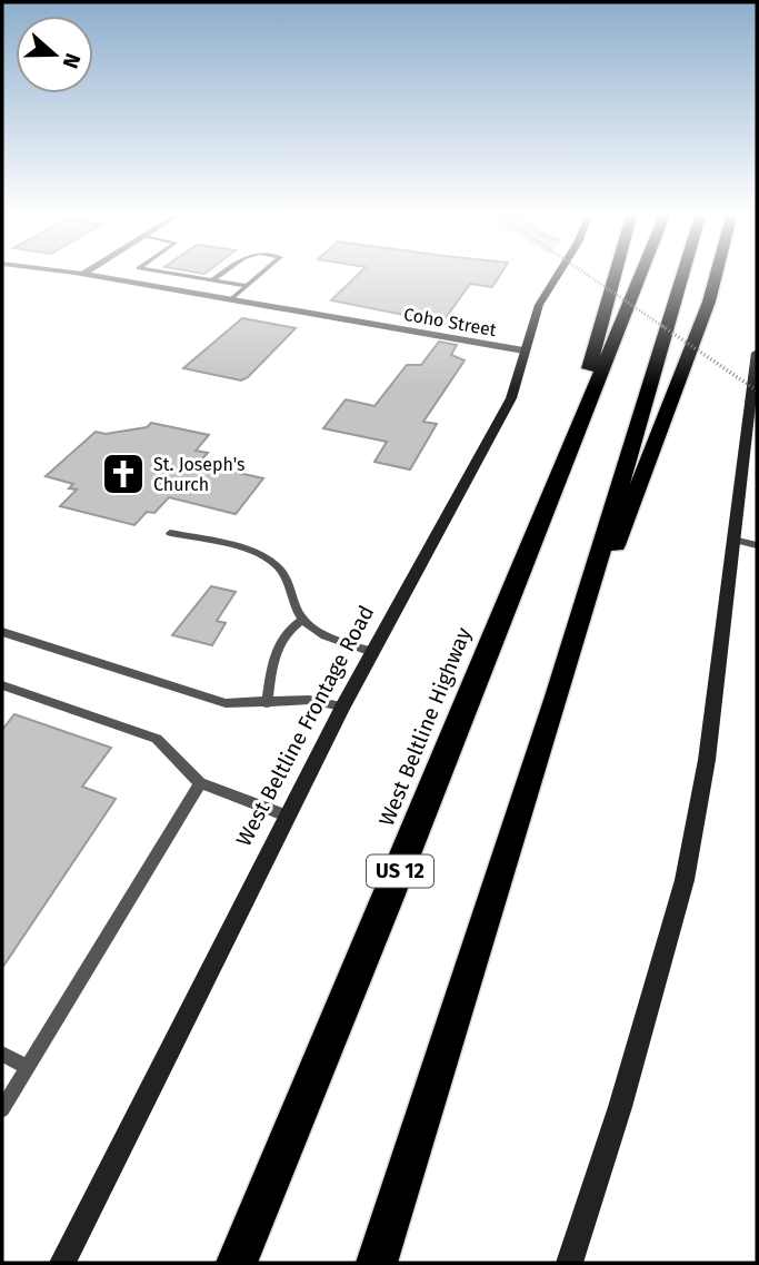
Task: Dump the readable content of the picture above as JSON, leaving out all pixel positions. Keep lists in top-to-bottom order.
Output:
{
  "streets": {
    "highway": ["West Beltline Highway", "US 12"],
    "street": ["Coho Street", "West Beltline Frontage Road"]
  },
  "crossings": [
    ["Coho Street", "West Beltline Frontage Road"]
  ],
  "places": {
    "church": ["St. Joseph's Church"]
  },
  "north": "right"
}
